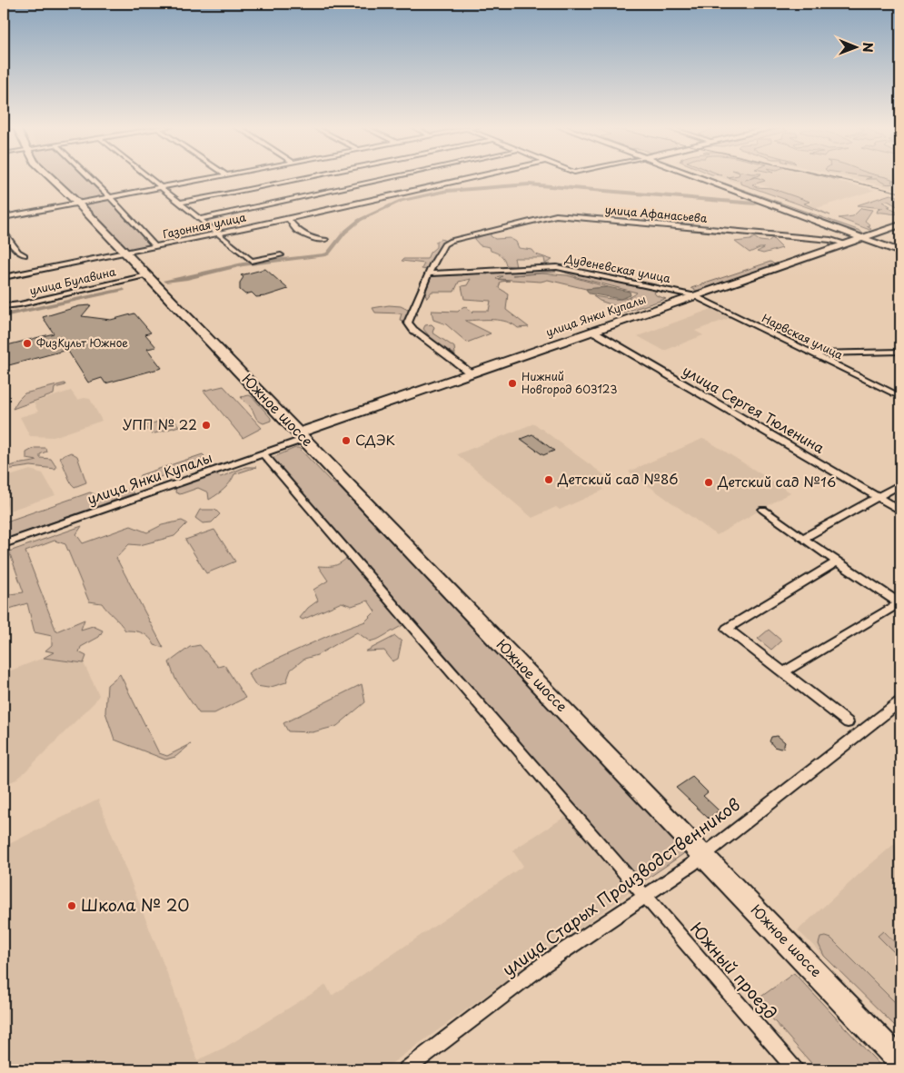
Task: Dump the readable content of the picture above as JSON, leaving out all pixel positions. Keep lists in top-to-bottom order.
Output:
{
  "streets": {
    "main road": ["улица Янки Купалы", "Южное шоссе"],
    "street": [
      "улица Афанасьева",
      "Газонная улица",
      "Дуденевская улица",
      "улица Булавина",
      "Нарвская улица",
      "улица Сергея Тюленина",
      "улица Старых Производственников",
      "Южный проезд"
    ]
  },
  "crossings": [
    ["улица Афанасьева", "Дуденевская улица"],
    ["улица Афанасьева", "улица Янки Купалы"],
    ["Газонная улица", "Южное шоссе"],
    ["Дуденевская улица", "улица Янки Купалы"],
    ["Дуденевская улица", "Нарвская улица"],
    ["улица Булавина", "Южное шоссе"],
    ["улица Янки Купалы", "Нарвская улица"],
    ["улица Янки Купалы", "улица Сергея Тюленина"],
    ["улица Янки Купалы", "Южное шоссе"],
    ["улица Янки Купалы", "Южный проезд"],
    ["Южное шоссе", "улица Старых Производственников"],
    ["улица Старых Производственников", "Южный проезд"]
  ],
  "places": [
    "ФизКульт Южное",
    "Нижний Новгород 603123",
    "УПП № 22",
    "СДЭК",
    "Детский сад №86",
    "Детский сад №16",
    "Школа № 20"
  ],
  "north": "right"
}
